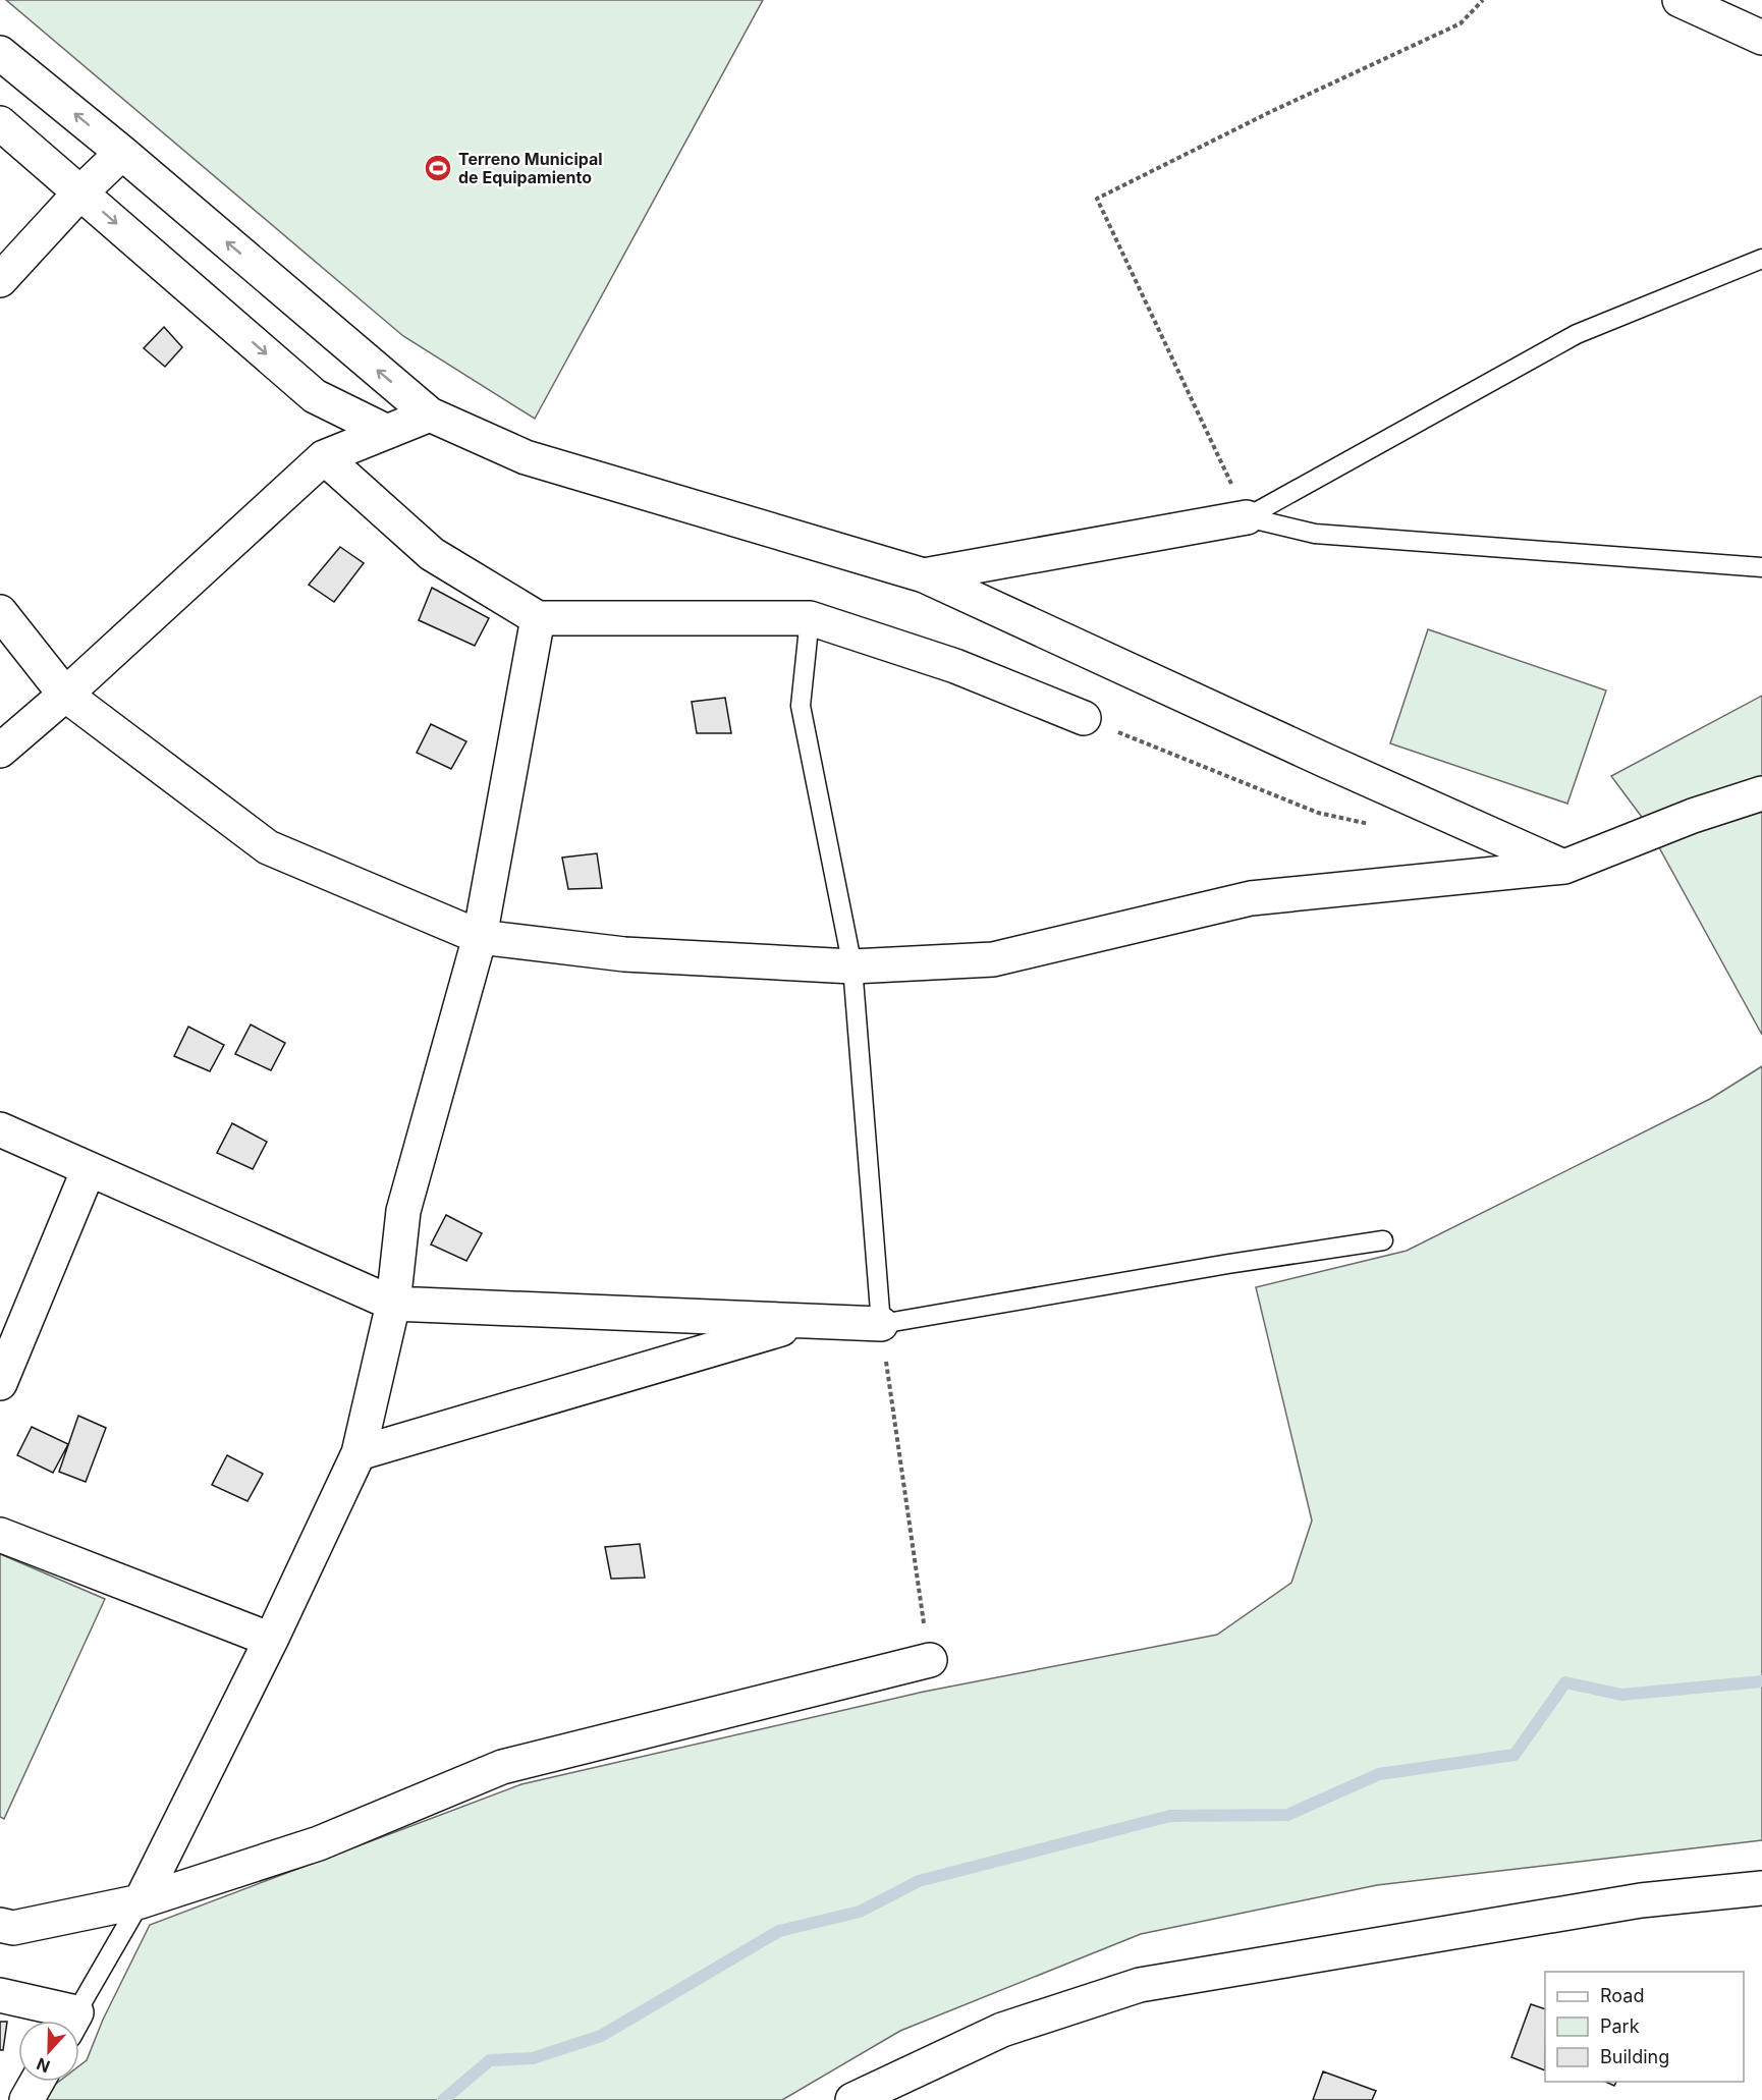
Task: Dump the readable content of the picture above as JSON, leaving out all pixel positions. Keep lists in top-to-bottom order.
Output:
{
  "places": {
    "sports": ["Terreno Municipal de Equipamiento"]
  },
  "legend": ["Road", "Park", "Building"],
  "north": "bottom"
}
